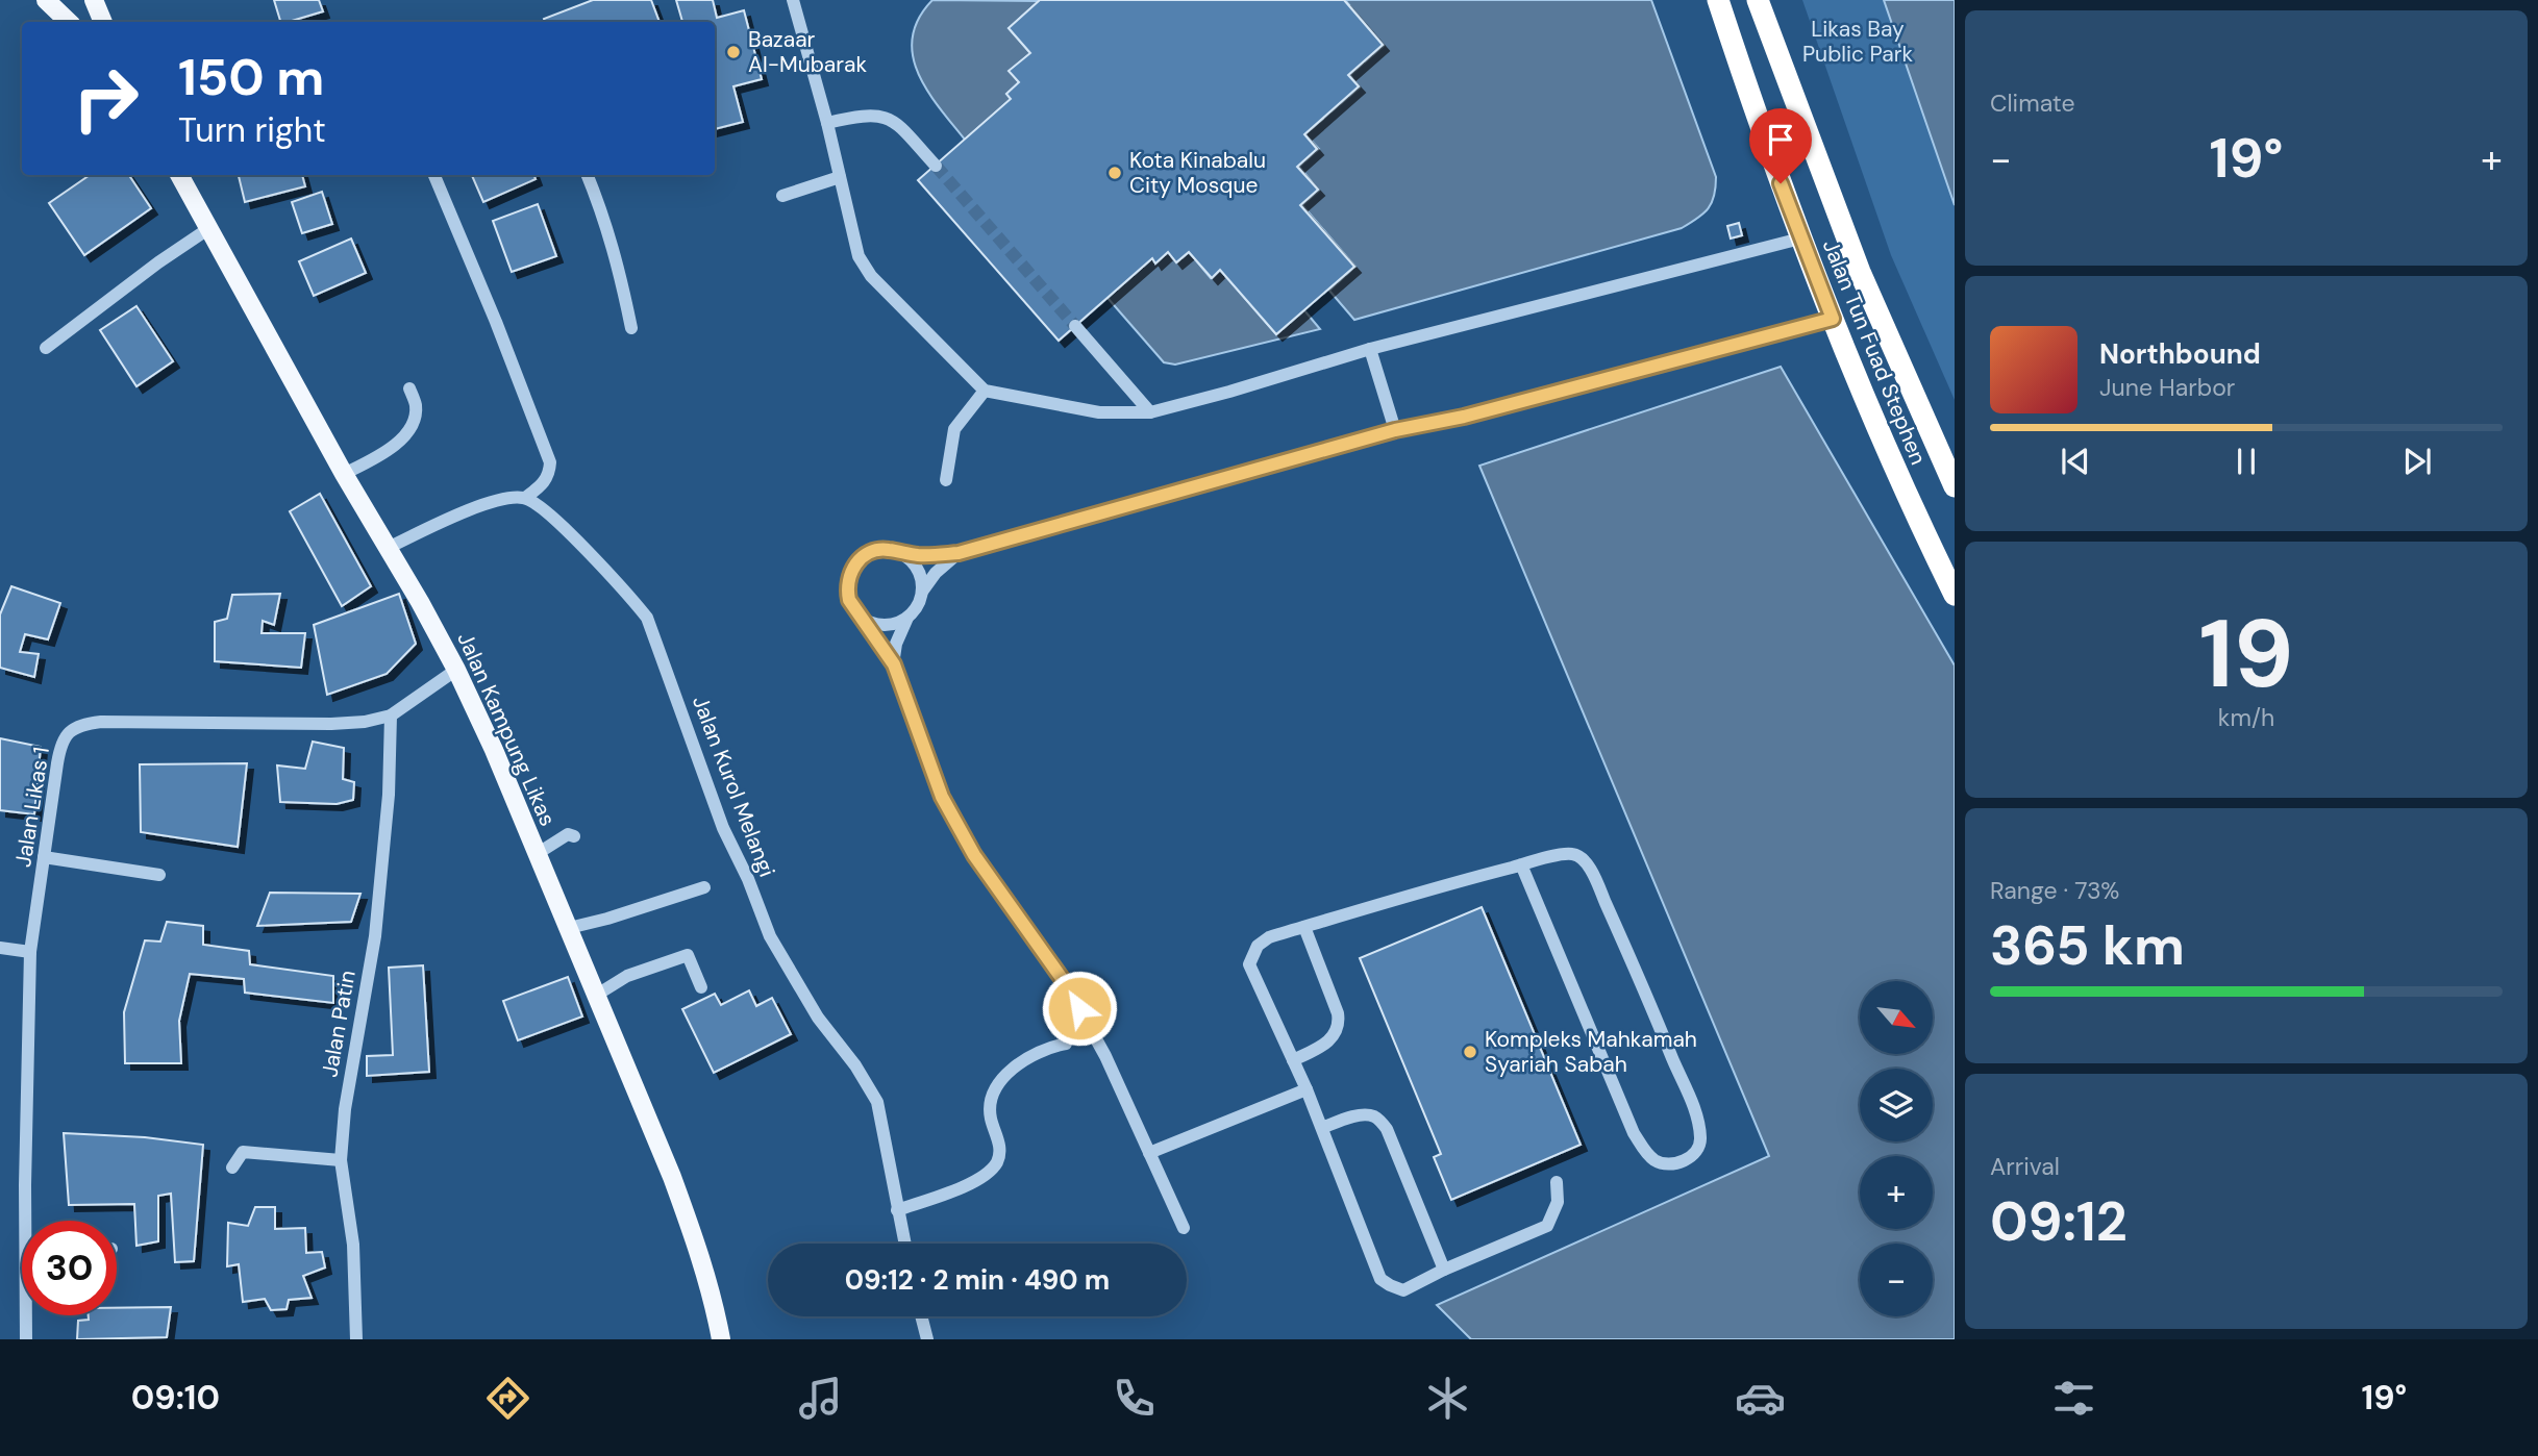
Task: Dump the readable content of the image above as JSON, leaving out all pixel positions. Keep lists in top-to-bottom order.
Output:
{
  "streets": {
    "highway": ["Jalan Tun Fuad Stephen"],
    "main road": ["Jalan Kampung Likas"],
    "street": ["Jalan Kurol Melangi", "Jalan Likas 1", "Jalan Patin"]
  },
  "crossings": [
    ["Jalan Kampung Likas", "Jalan Likas 1"],
    ["Jalan Likas 1", "Jalan Patin"]
  ],
  "parks": ["Likas Bay Public Park"],
  "places": ["Bazaar Al-Mubarak", "Kota Kinabalu City Mosque", "Kompleks Mahkamah Syariah Sabah"],
  "north": "bottom right",
  "page": {
    "tile": [
      "Climate",
      ["19", "km/h"],
      ["Range · 73%", "365 km"],
      ["Arrival", "09:12"]
    ],
    "turn": ["150 m", "Turn right"],
    "heat": ["−", "19°", "+"],
    "song": ["Northbound", "June Harbor"],
    "map_buttons": ["+", "−"],
    "limit": "30",
    "trip": "09:12 · 2 min · 490 m",
    "tabs": ["09:10", "19°"]
  }
}
